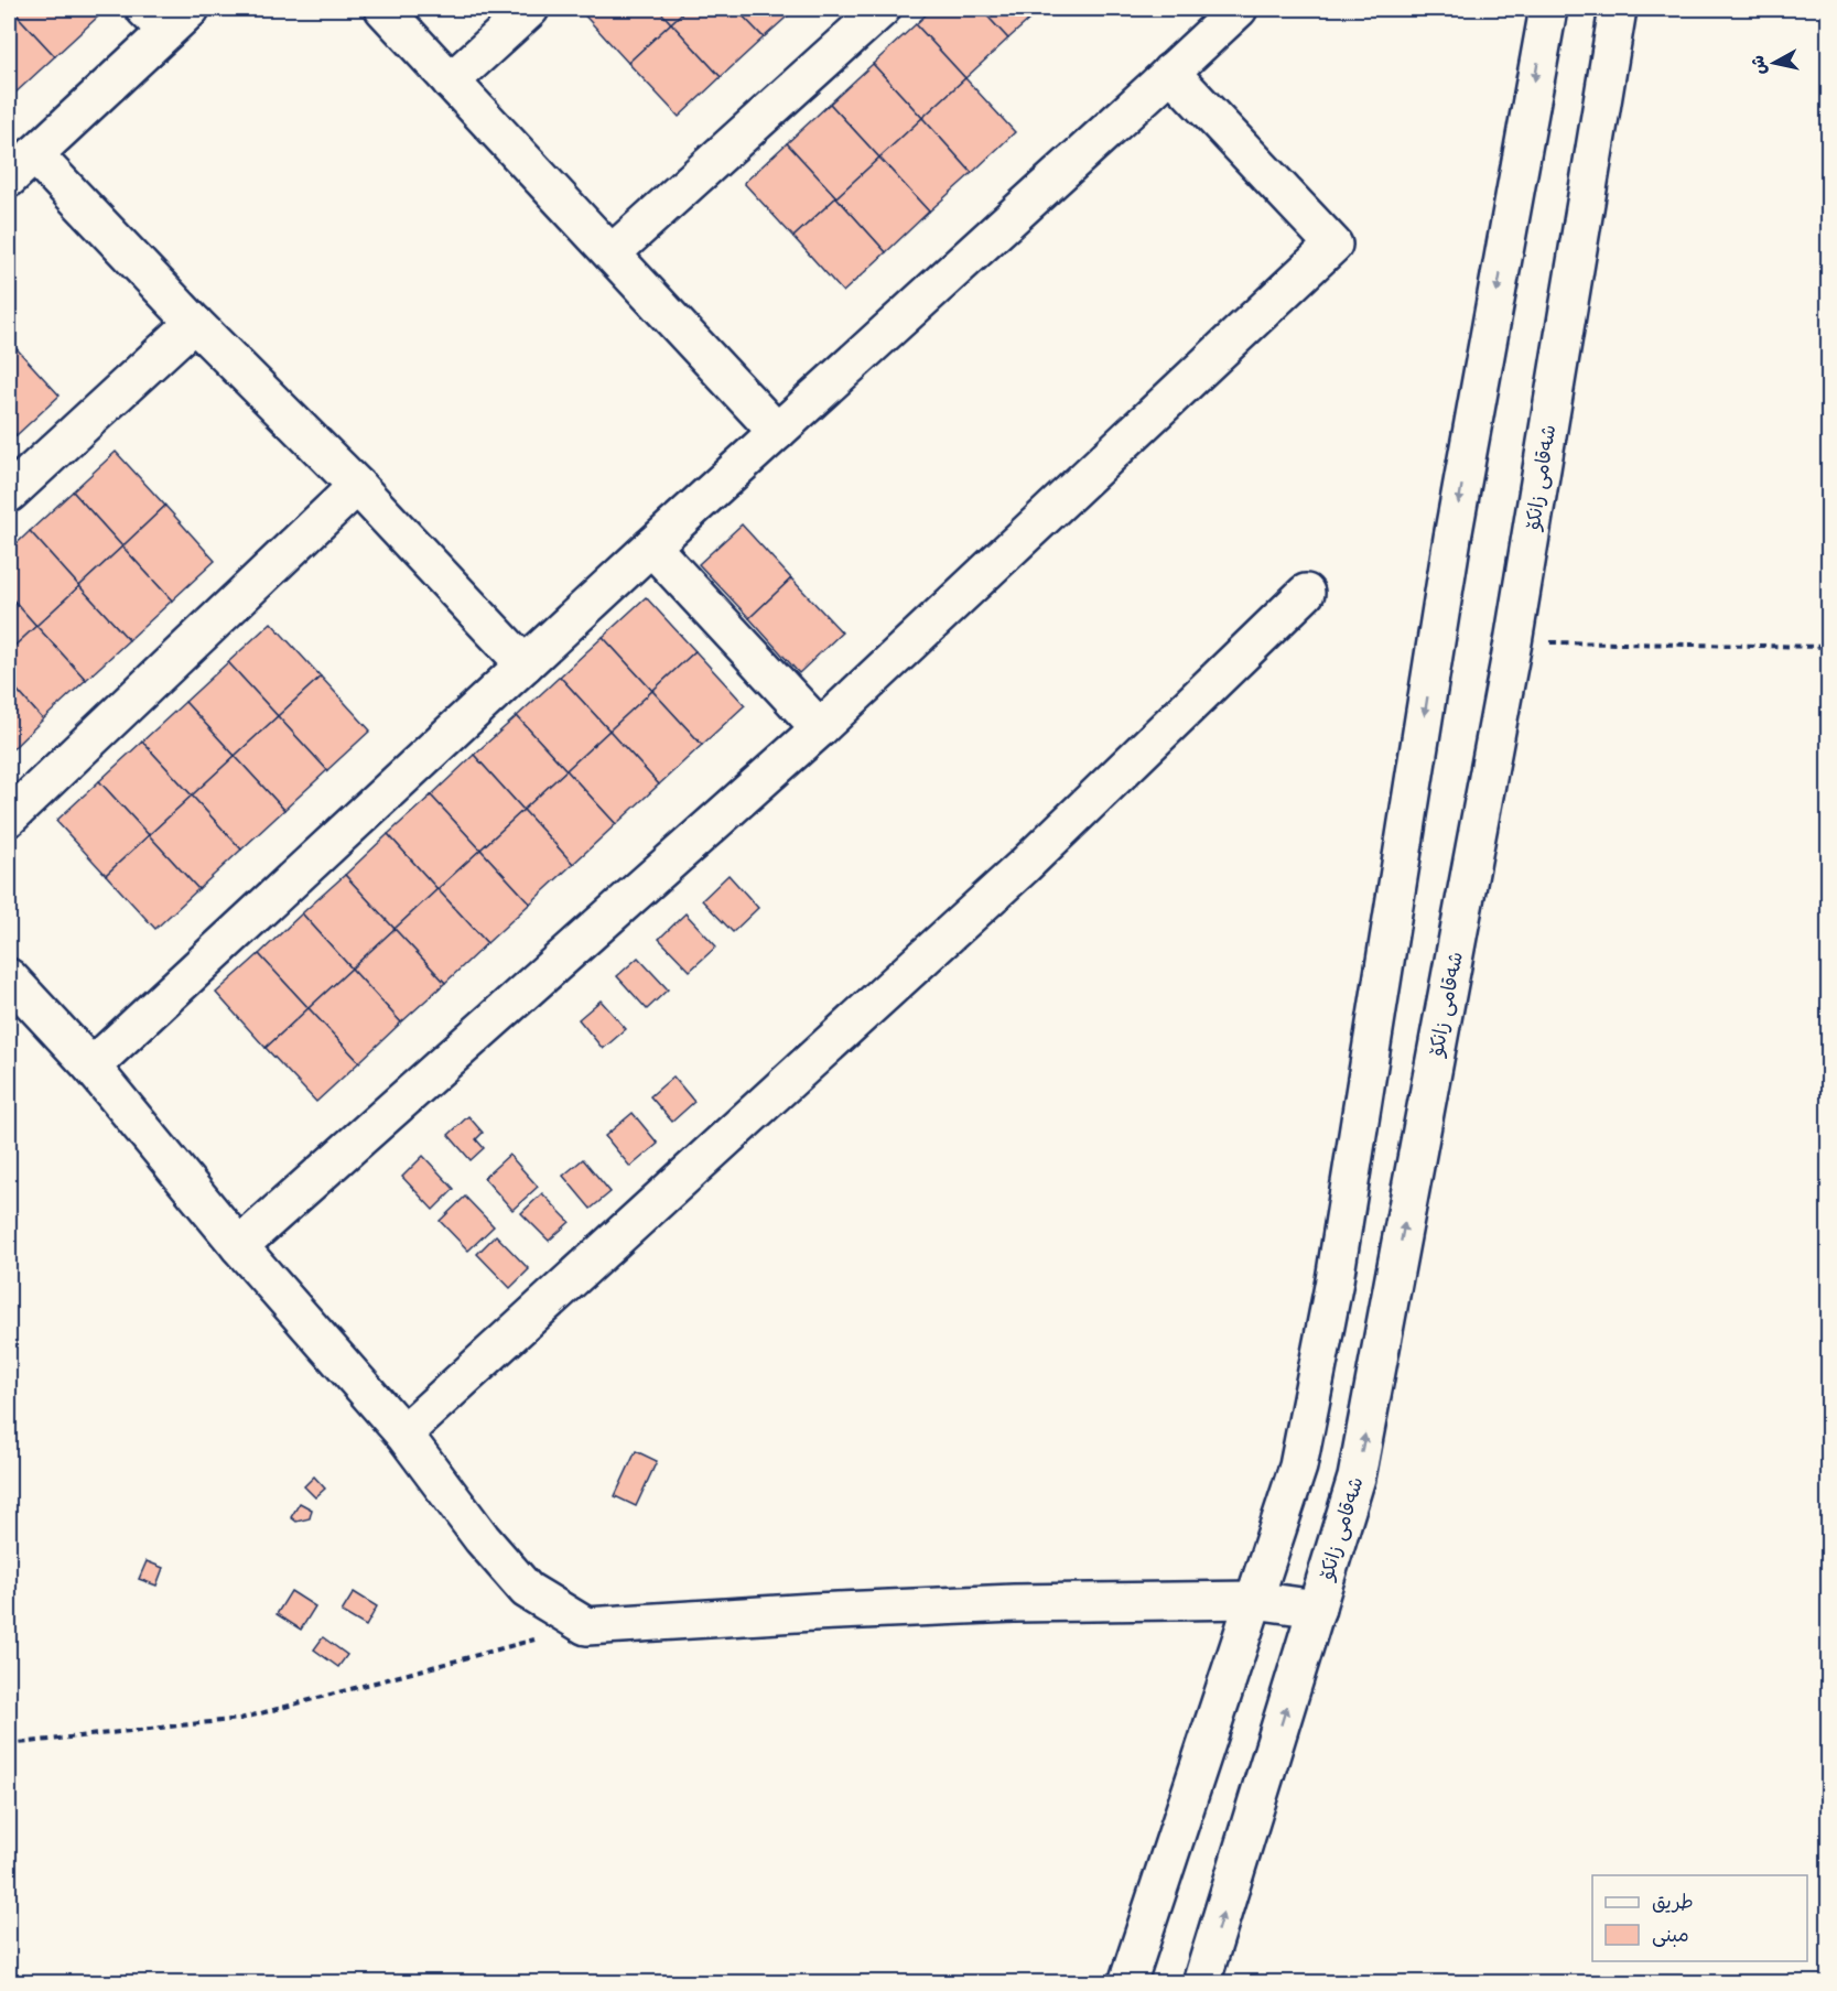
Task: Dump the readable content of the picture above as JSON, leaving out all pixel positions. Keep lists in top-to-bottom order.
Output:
{
  "streets": {
    "street": ["شەقامی زانکۆ"]
  },
  "legend": ["طريق", "مبنى"],
  "north": "left"
}
